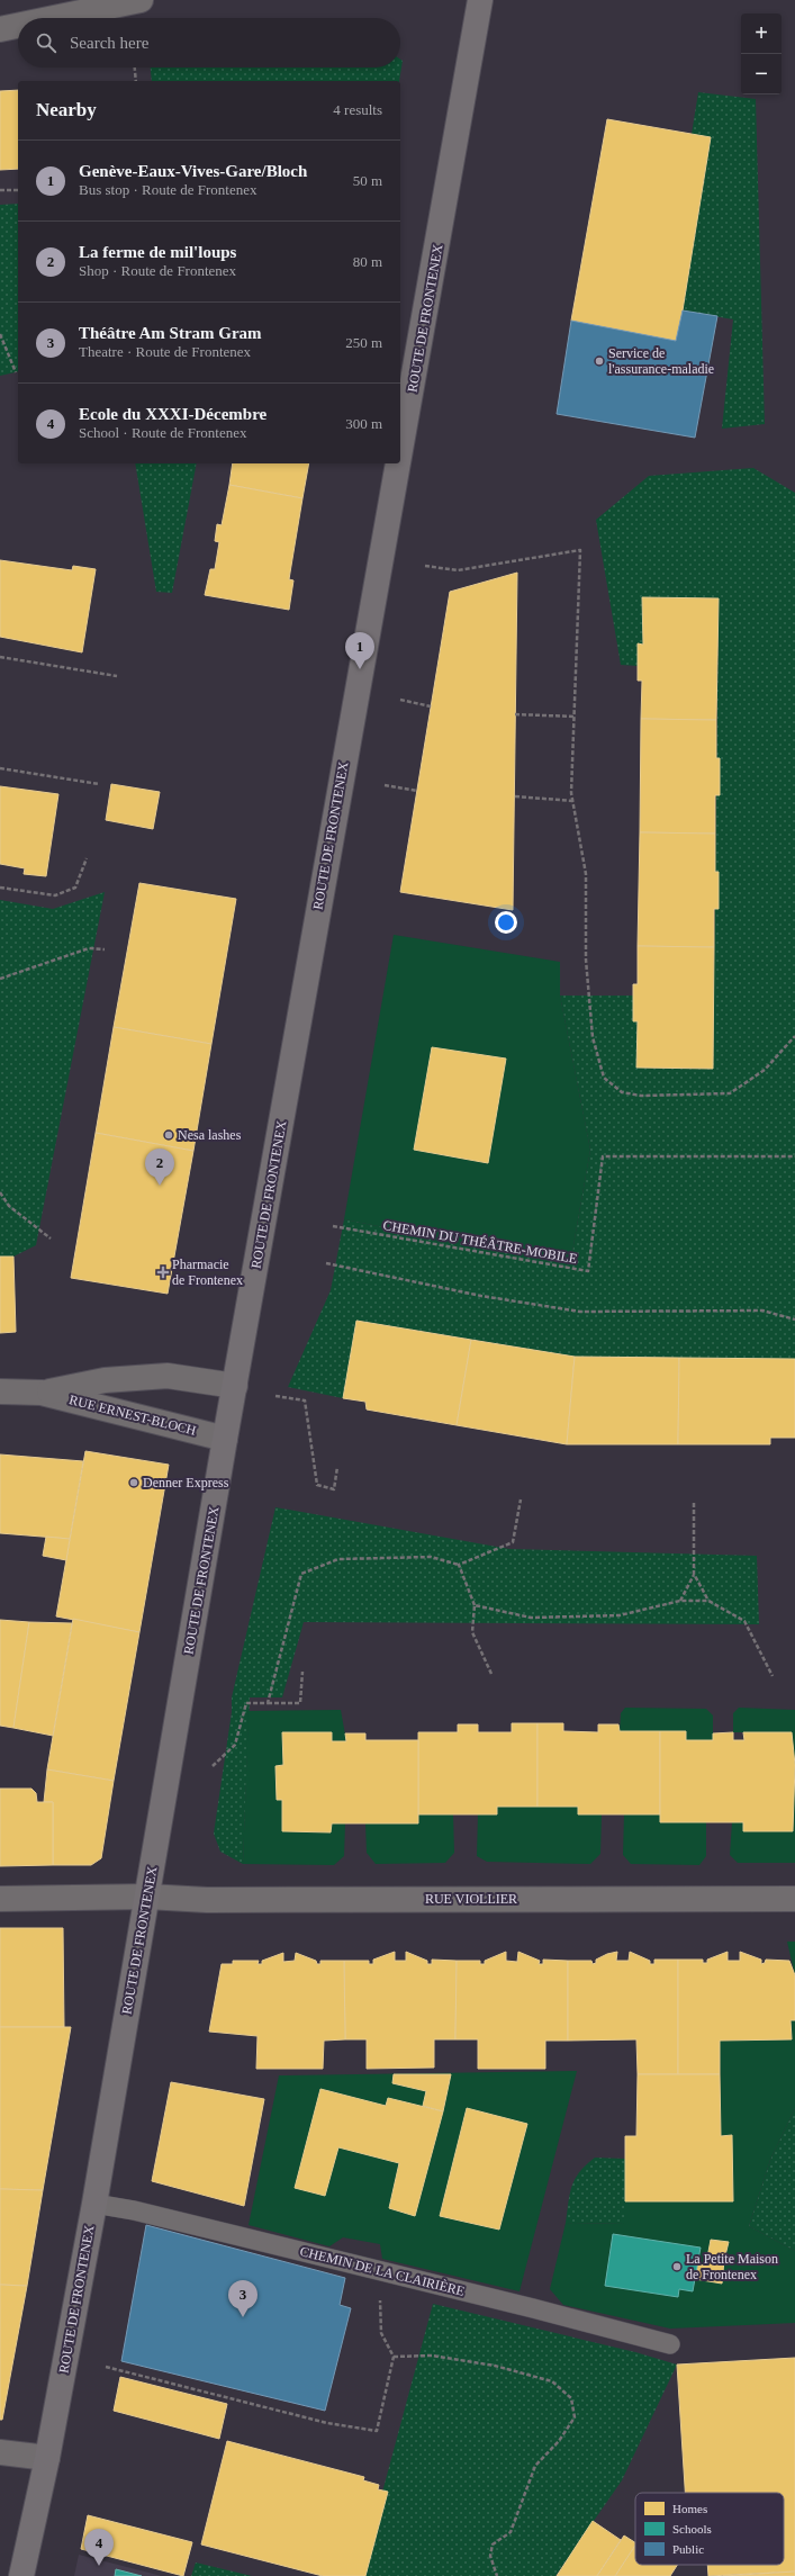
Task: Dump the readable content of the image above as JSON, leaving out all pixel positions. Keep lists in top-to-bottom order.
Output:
{
  "streets": {
    "main road": ["ROUTE DE FRONTENEX"],
    "street": ["RUE ERNEST-BLOCH", "RUE VIOLLIER"],
    "lane": ["CHEMIN DE LA CLAIRIÈRE"],
    "path": ["CHEMIN DU THÉÂTRE-MOBILE"]
  },
  "crossings": [
    ["ROUTE DE FRONTENEX", "RUE ERNEST-BLOCH"],
    ["ROUTE DE FRONTENEX", "RUE VIOLLIER"],
    ["ROUTE DE FRONTENEX", "CHEMIN DE LA CLAIRIÈRE"]
  ],
  "places": {
    "other": [
      "Service de l'assurance-maladie",
      "Nesa lashes",
      "Denner Express",
      "La Petite Maison de Frontenex"
    ],
    "health": ["Pharmacie de Frontenex"]
  },
  "legend": ["Homes", "Schools", "Public"],
  "page": {
    "map_buttons": ["+", "−"],
    "search": "Search here",
    "heading": ["Nearby", "4 results"],
    "list": [
      {
        "mark": "1",
        "name": "Genève-Eaux-Vives-Gare/Bloch",
        "note": "Bus stop · Route de Frontenex",
        "value": "50 m"
      },
      {
        "mark": "2",
        "name": "La ferme de mil'loups",
        "note": "Shop · Route de Frontenex",
        "value": "80 m"
      },
      {
        "mark": "3",
        "name": "Théâtre Am Stram Gram",
        "note": "Theatre · Route de Frontenex",
        "value": "250 m"
      },
      {
        "mark": "4",
        "name": "Ecole du XXXI-Décembre",
        "note": "School · Route de Frontenex",
        "value": "300 m"
      }
    ],
    "pins": [
      "1",
      "2",
      "3",
      "4"
    ]
  }
}
